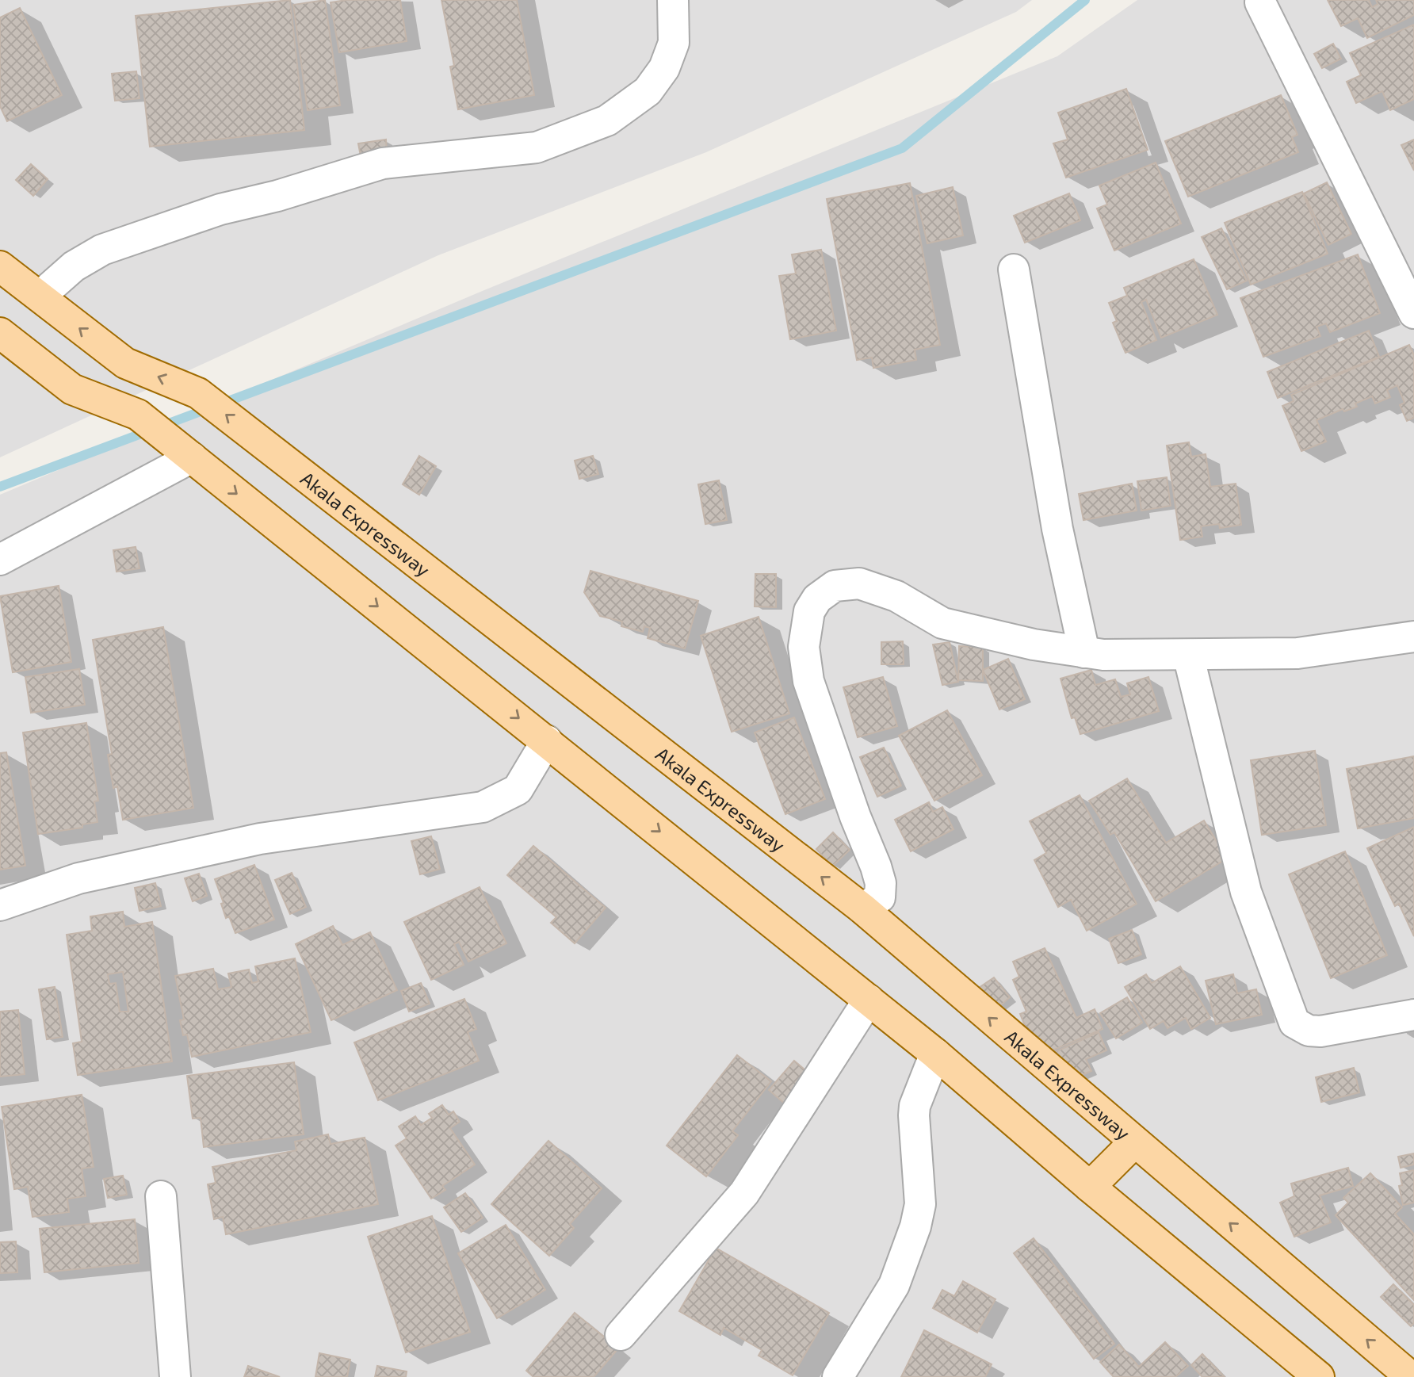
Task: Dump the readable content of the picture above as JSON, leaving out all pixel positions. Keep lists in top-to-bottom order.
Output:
{
  "streets": {
    "main road": ["Akala Expressway"]
  }
}
